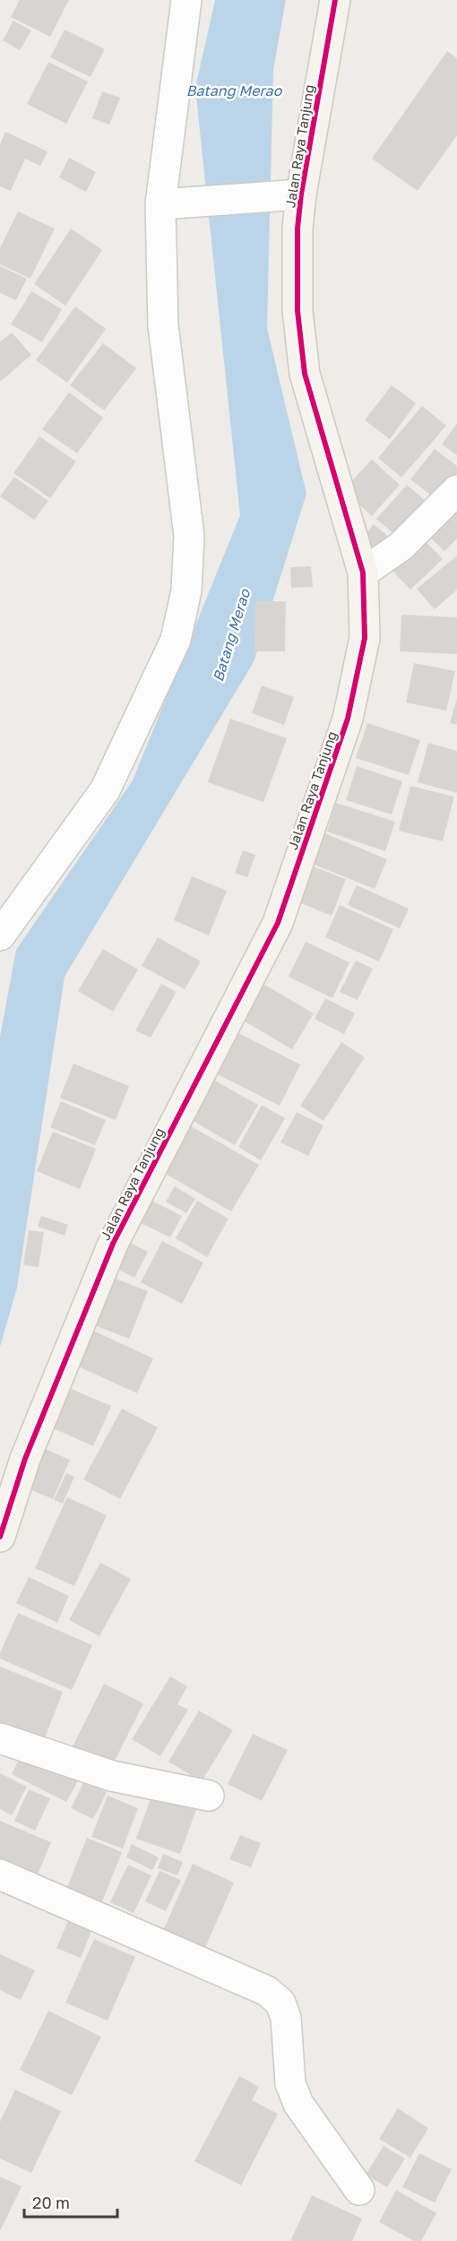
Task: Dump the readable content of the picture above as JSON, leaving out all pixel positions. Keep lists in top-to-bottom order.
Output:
{
  "streets": {
    "street": ["Jalan Raya Tanjung"]
  },
  "water": ["Batang Merao"],
  "scale_bar": "20 m"
}
